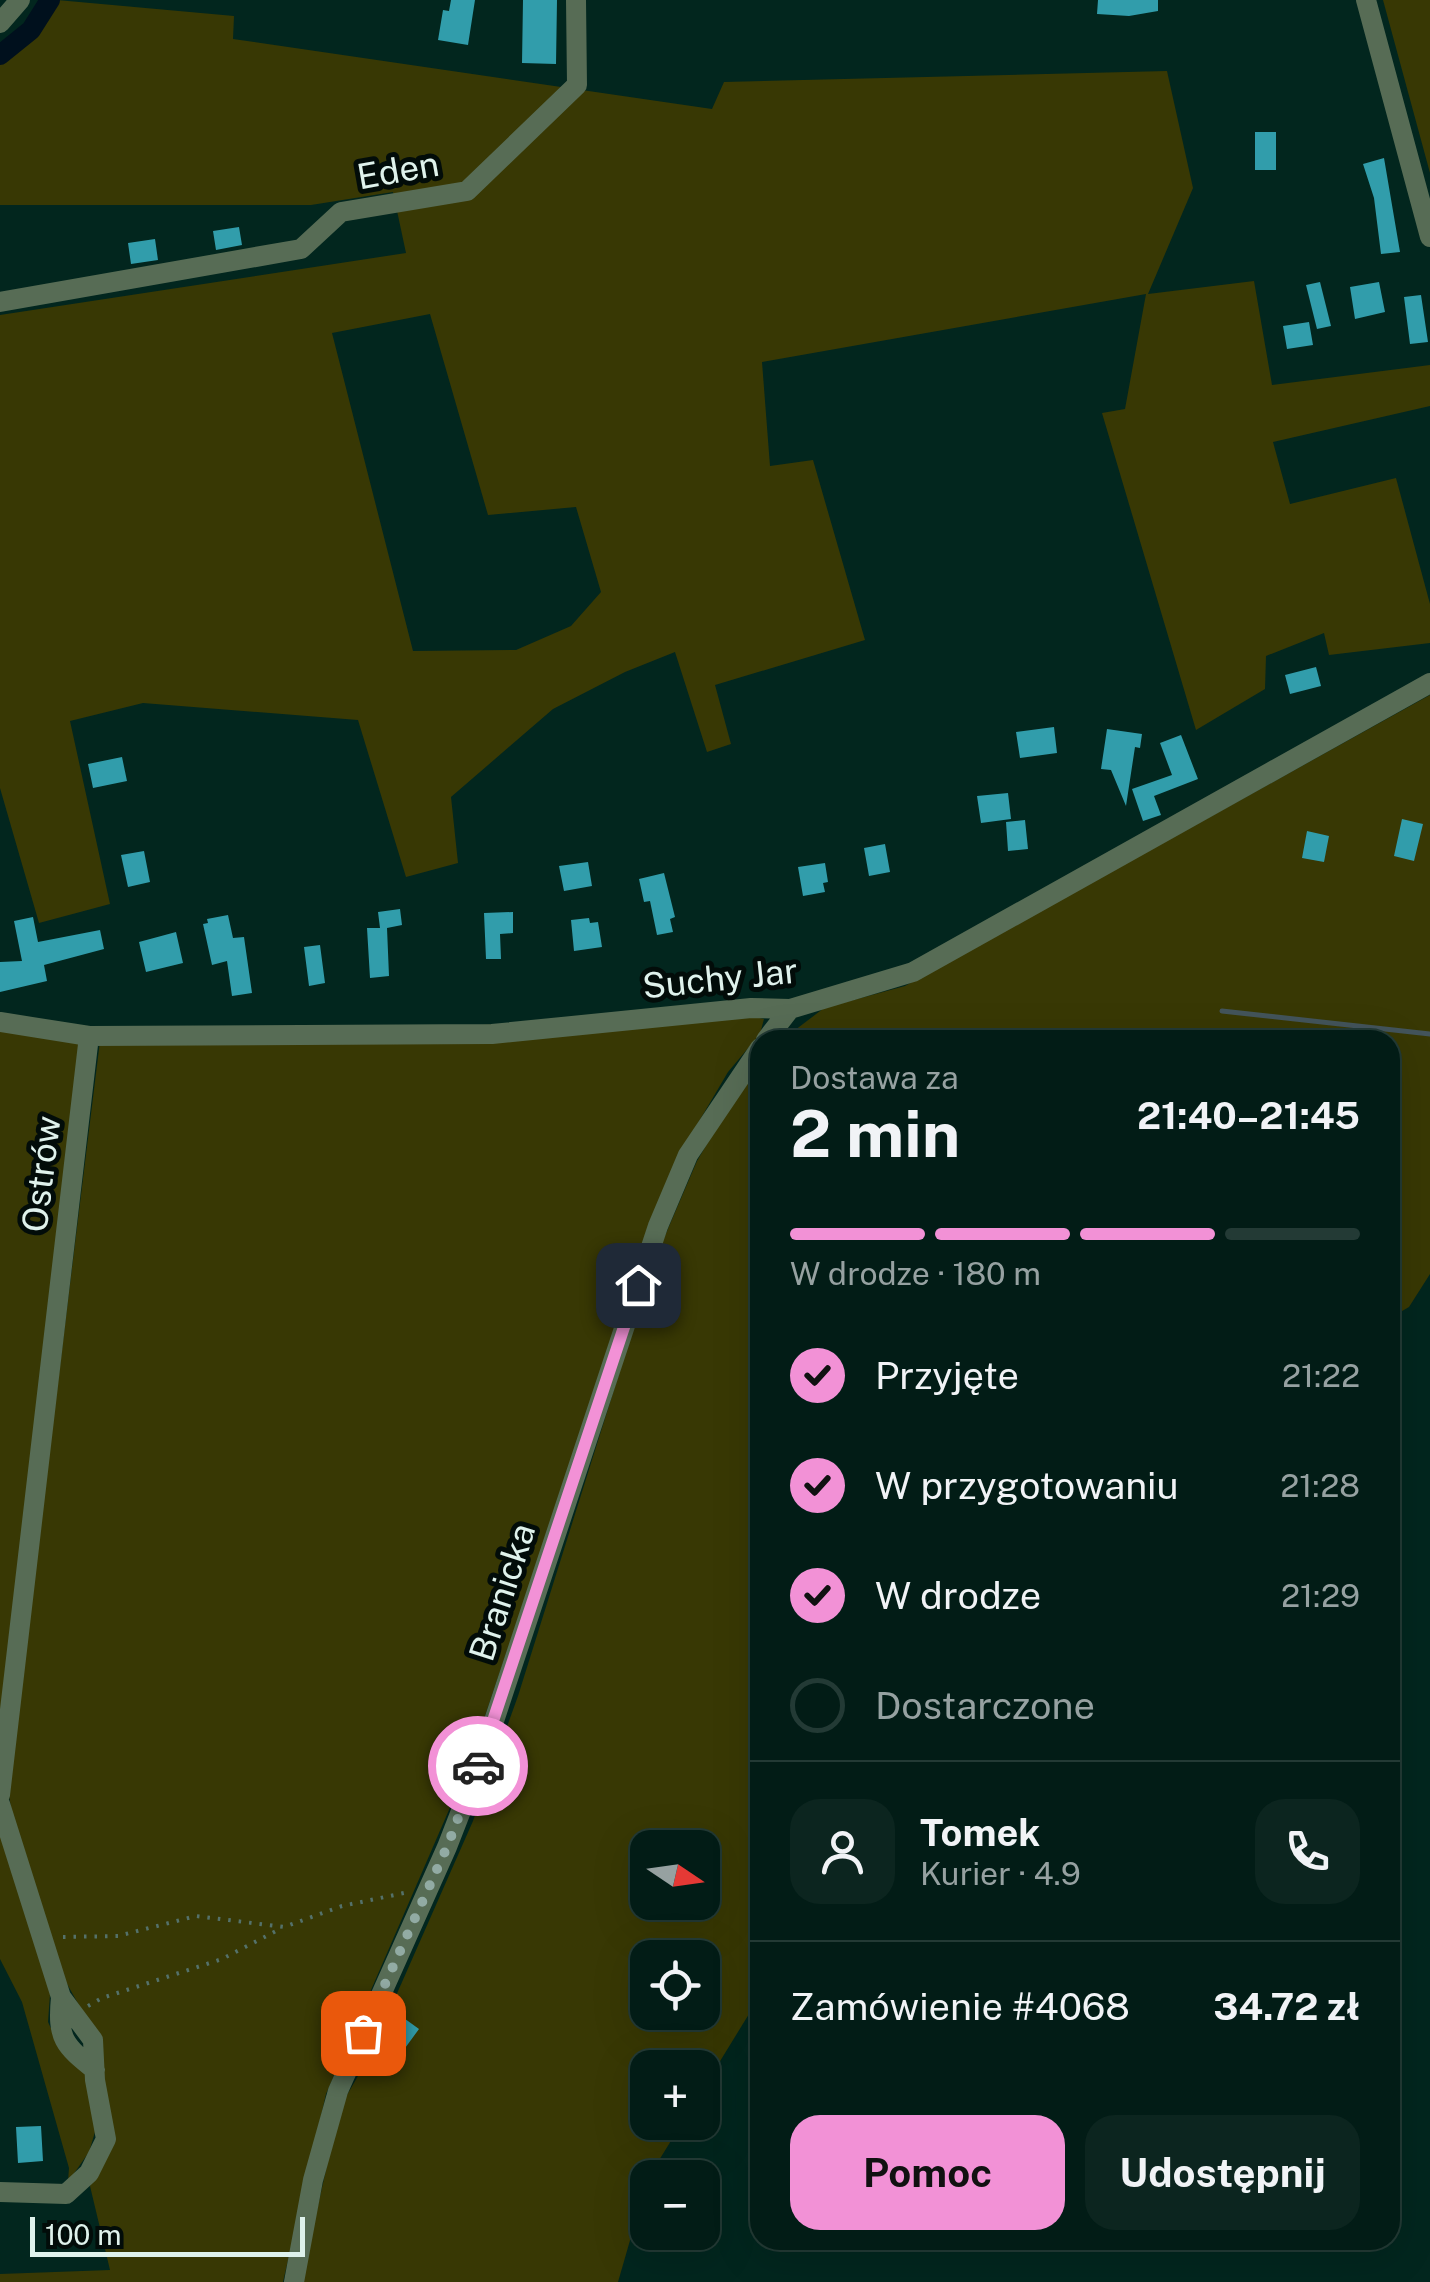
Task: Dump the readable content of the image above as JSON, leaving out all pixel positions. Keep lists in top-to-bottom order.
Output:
{
  "streets": {
    "street": [
      "Eden",
      "Suchy Jar",
      "Ostrów",
      "Branicka"
    ]
  },
  "crossings": [
    ["Suchy Jar", "Ostrów"]
  ],
  "scale_bar": "100 m",
  "north": "right",
  "page": {
    "heading": ["2 min", "Dostawa za", "21:40–21:45"],
    "panel": [
      "Tomek",
      "Kurier · 4.9",
      "Zamówienie #4068",
      "34.72 zł"
    ],
    "bar": "W drodze · 180 m",
    "list": [
      ["Przyjęte", "21:22"],
      ["W przygotowaniu", "21:28"],
      ["W drodze", "21:29"],
      "Dostarczone"
    ],
    "map_buttons": ["+", "−"],
    "buttons": ["Pomoc", "Udostępnij"],
    "scale": "100 m"
  }
}
